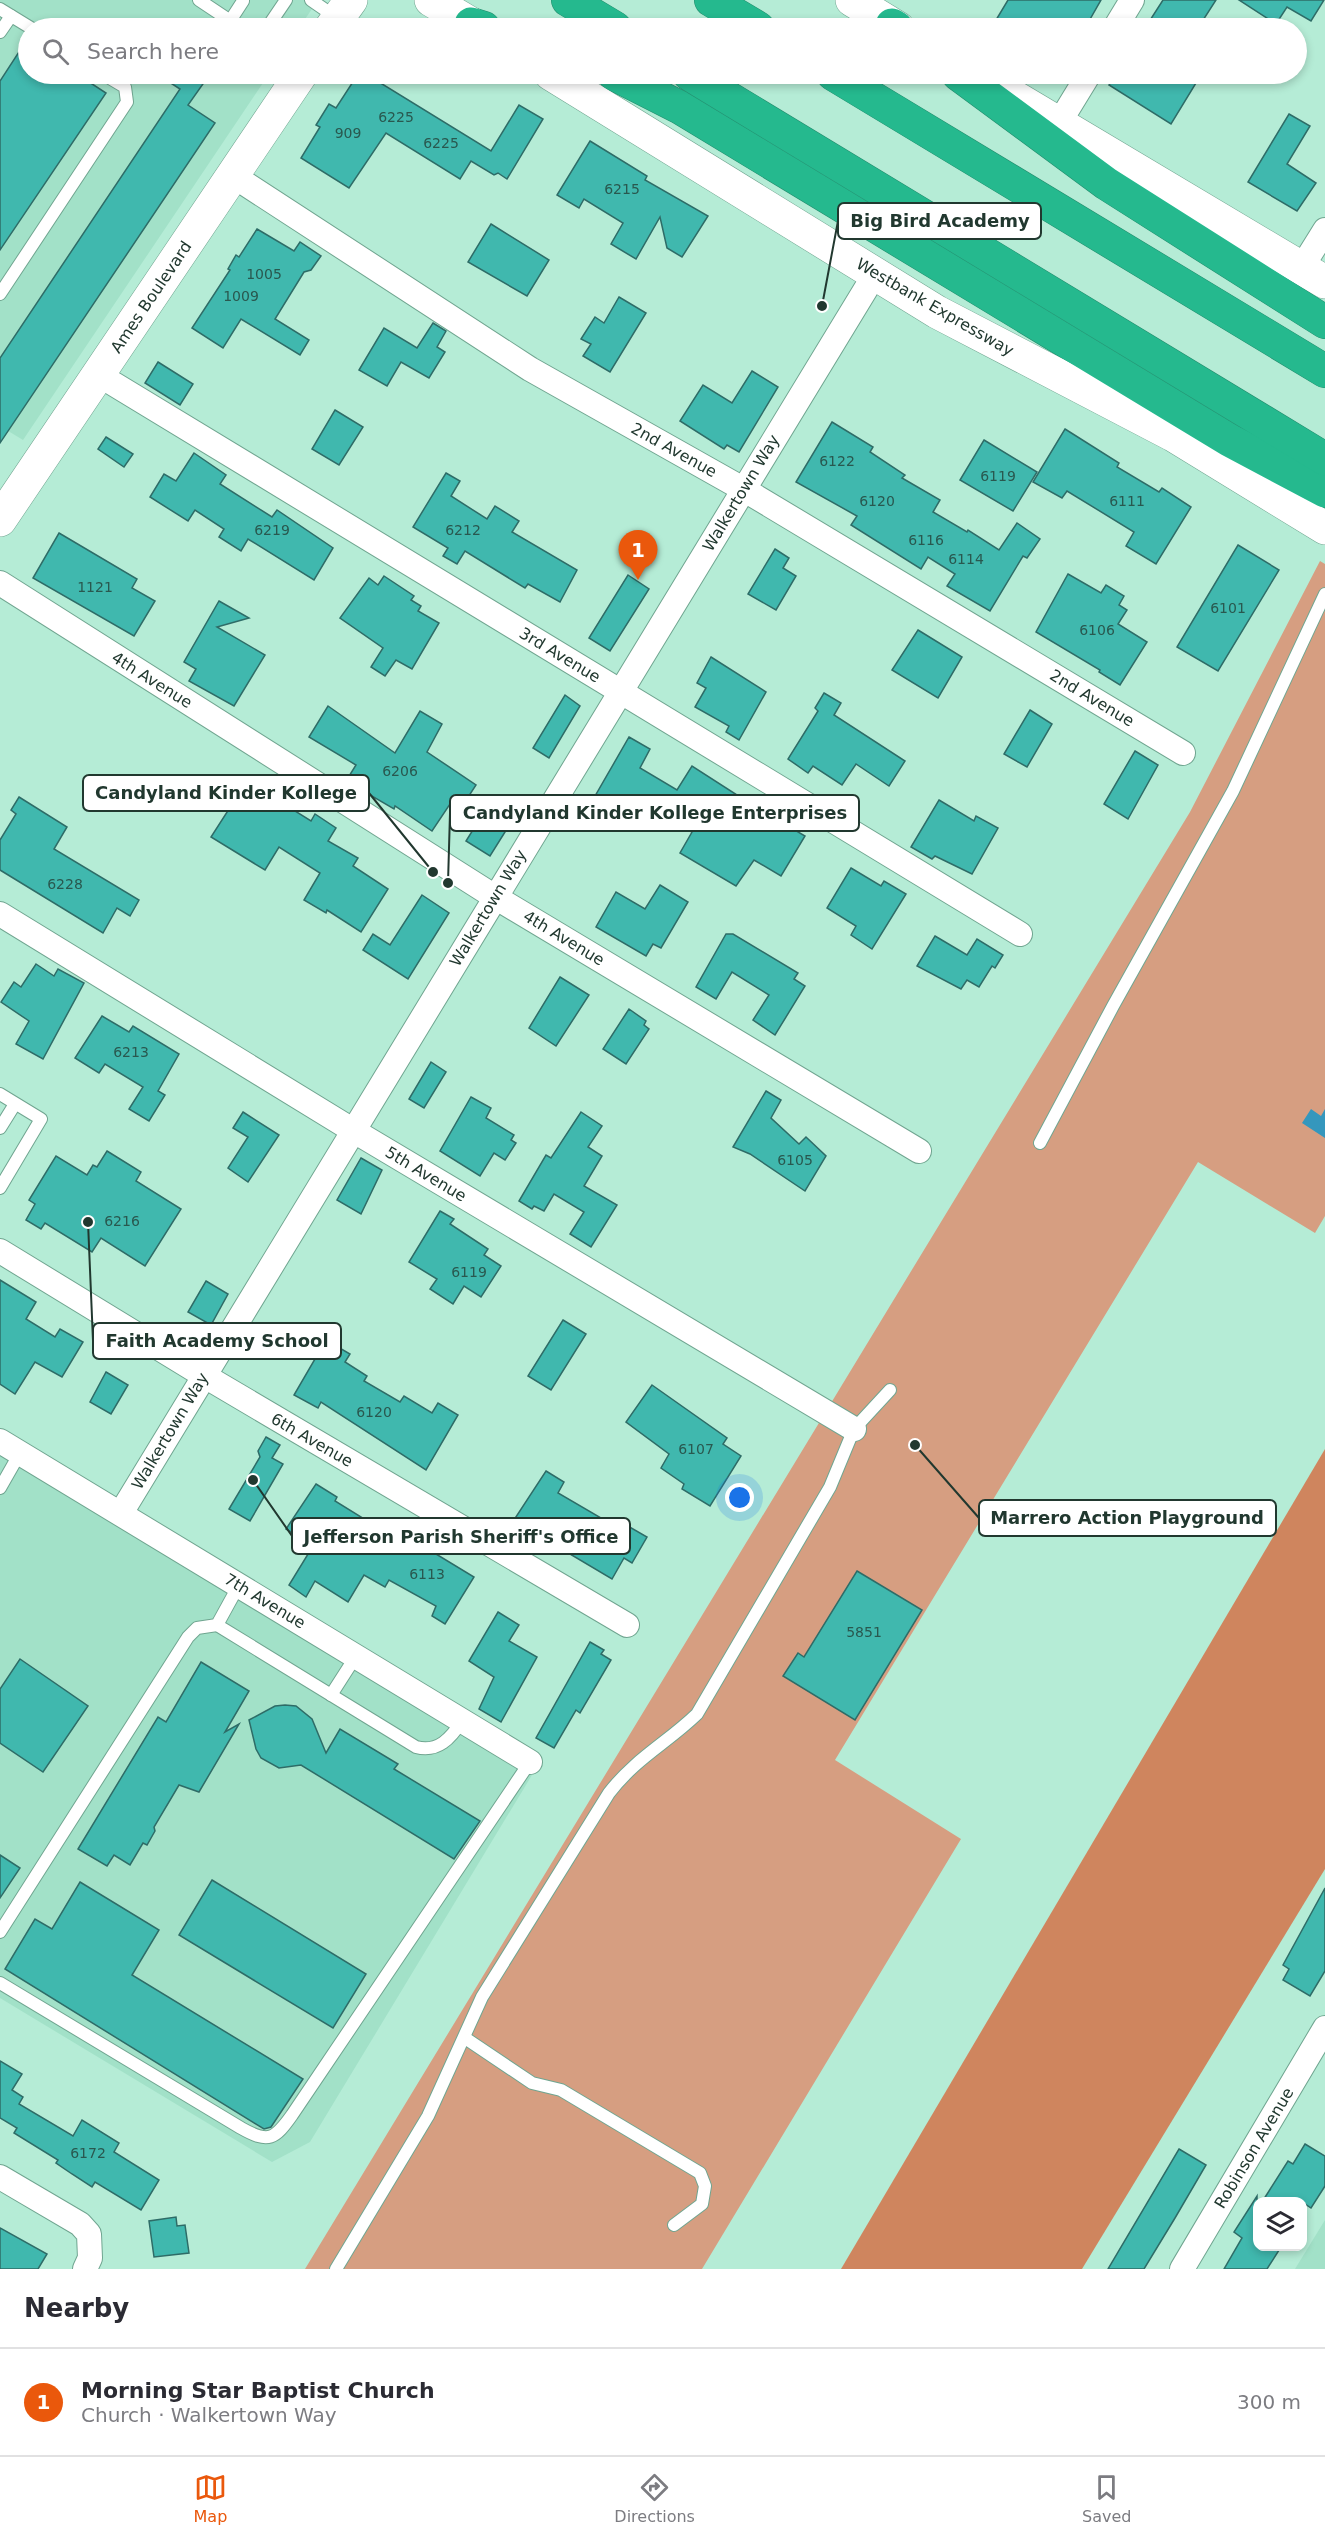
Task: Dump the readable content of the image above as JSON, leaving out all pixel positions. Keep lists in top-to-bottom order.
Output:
{
  "streets": {
    "main road": ["Ames Boulevard", "Westbank Expressway"],
    "street": [
      "2nd Avenue",
      "Walkertown Way",
      "3rd Avenue",
      "4th Avenue",
      "5th Avenue",
      "6th Avenue",
      "7th Avenue",
      "Robinson Avenue"
    ]
  },
  "crossings": [
    ["Ames Boulevard", "2nd Avenue"],
    ["Ames Boulevard", "3rd Avenue"],
    ["Westbank Expressway", "Walkertown Way"],
    ["2nd Avenue", "Walkertown Way"],
    ["Walkertown Way", "3rd Avenue"],
    ["Walkertown Way", "4th Avenue"],
    ["Walkertown Way", "5th Avenue"],
    ["Walkertown Way", "6th Avenue"],
    ["Walkertown Way", "7th Avenue"]
  ],
  "places": [
    "Big Bird Academy",
    "Candyland Kinder Kollege",
    "Candyland Kinder Kollege Enterprises",
    "Faith Academy School",
    "Marrero Action Playground",
    "Jefferson Parish Sheriff's Office"
  ],
  "house_numbers": [
    "6225",
    "909",
    "6225",
    "6215",
    "1005",
    "1009",
    "6122",
    "6119",
    "6120",
    "6111",
    "6219",
    "6212",
    "6116",
    "6114",
    "1121",
    "6101",
    "6106",
    "6206",
    "6228",
    "6213",
    "6105",
    "6216",
    "6119",
    "6120",
    "6107",
    "6113",
    "5851",
    "6172"
  ],
  "page": {
    "search": "Search here",
    "pins": "1",
    "heading": "Nearby",
    "list": [
      {
        "mark": "1",
        "name": "Morning Star Baptist Church",
        "note": "Church · Walkertown Way",
        "value": "300 m"
      }
    ],
    "nav": ["Map", "Directions", "Saved"]
  }
}
